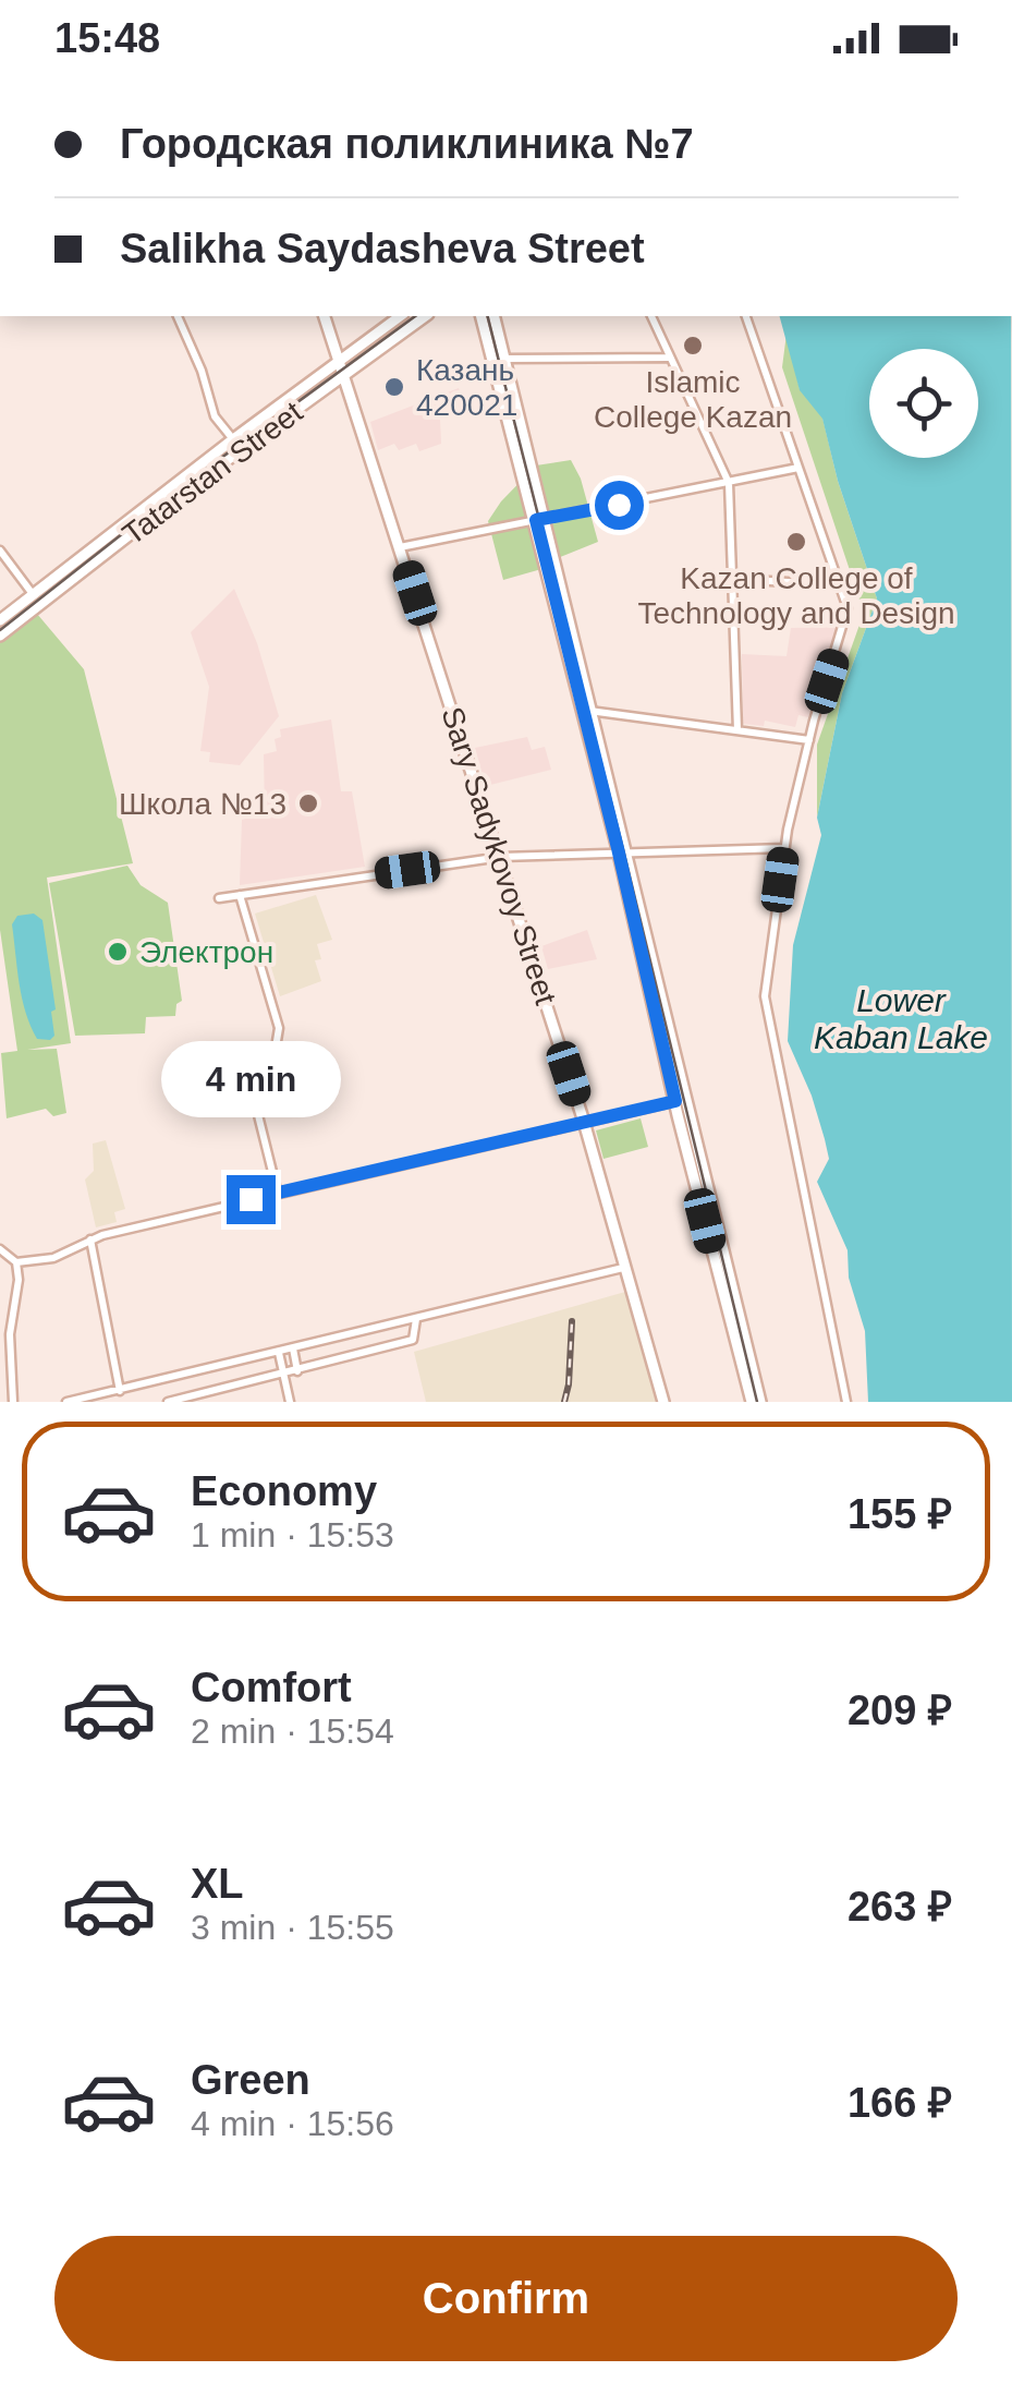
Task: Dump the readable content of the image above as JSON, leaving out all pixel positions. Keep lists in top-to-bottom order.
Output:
{
  "streets": {
    "main road": ["Tatarstan Street", "Sary Sadykovoy Street"]
  },
  "crossings": [
    ["Tatarstan Street", "Sary Sadykovoy Street"]
  ],
  "water": ["Lower Kaban Lake"],
  "places": [
    "Islamic College Kazan",
    "Казань 420021",
    "Kazan College of Technology and Design",
    "Школа №13",
    "Электрон"
  ],
  "page": {
    "status": "15:48",
    "banner": ["Городская поликлиника №7", "Salikha Saydasheva Street"],
    "bubble": "4 min",
    "list": [
      {
        "name": "Economy",
        "note": "1 min · 15:53",
        "value": "155 ₽"
      },
      {
        "name": "Comfort",
        "note": "2 min · 15:54",
        "value": "209 ₽"
      },
      {
        "name": "XL",
        "note": "3 min · 15:55",
        "value": "263 ₽"
      },
      {
        "name": "Green",
        "note": "4 min · 15:56",
        "value": "166 ₽"
      }
    ],
    "buttons": "Confirm"
  }
}
